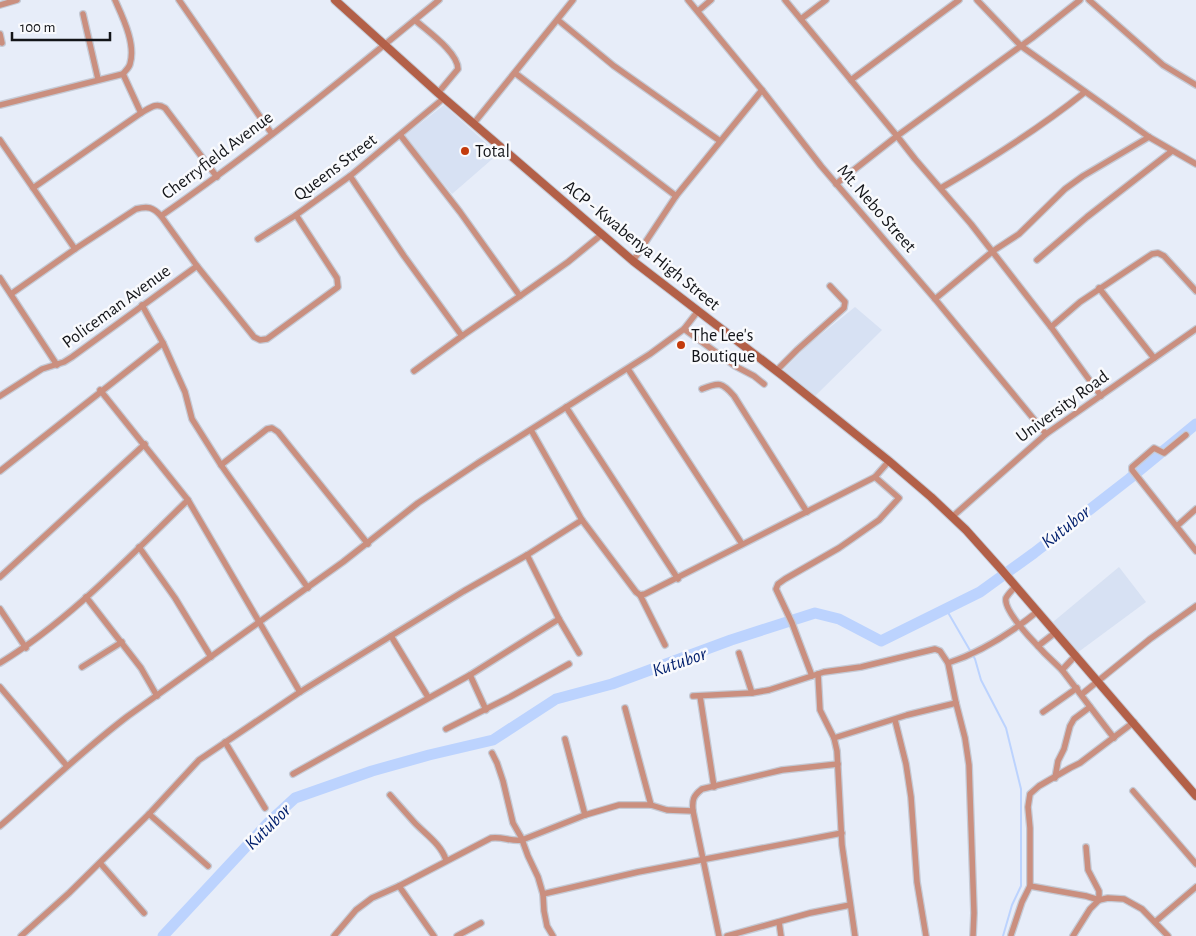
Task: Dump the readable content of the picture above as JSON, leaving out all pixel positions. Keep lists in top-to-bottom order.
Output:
{
  "streets": {
    "main road": ["ACP - Kwabenya High Street"],
    "street": [
      "Cherryfield Avenue",
      "Queens Street",
      "Mt. Nebo Street",
      "Policeman Avenue",
      "University Road"
    ]
  },
  "crossings": [
    ["Cherryfield Avenue", "Queens Street"],
    ["Cherryfield Avenue", "ACP - Kwabenya High Street"],
    ["Queens Street", "ACP - Kwabenya High Street"],
    ["Queens Street", "Policeman Avenue"],
    ["Mt. Nebo Street", "University Road"],
    ["ACP - Kwabenya High Street", "University Road"]
  ],
  "water": ["Kutubor"],
  "places": ["Total", "The Lee's Boutique"],
  "scale_bar": "100 m"
}
